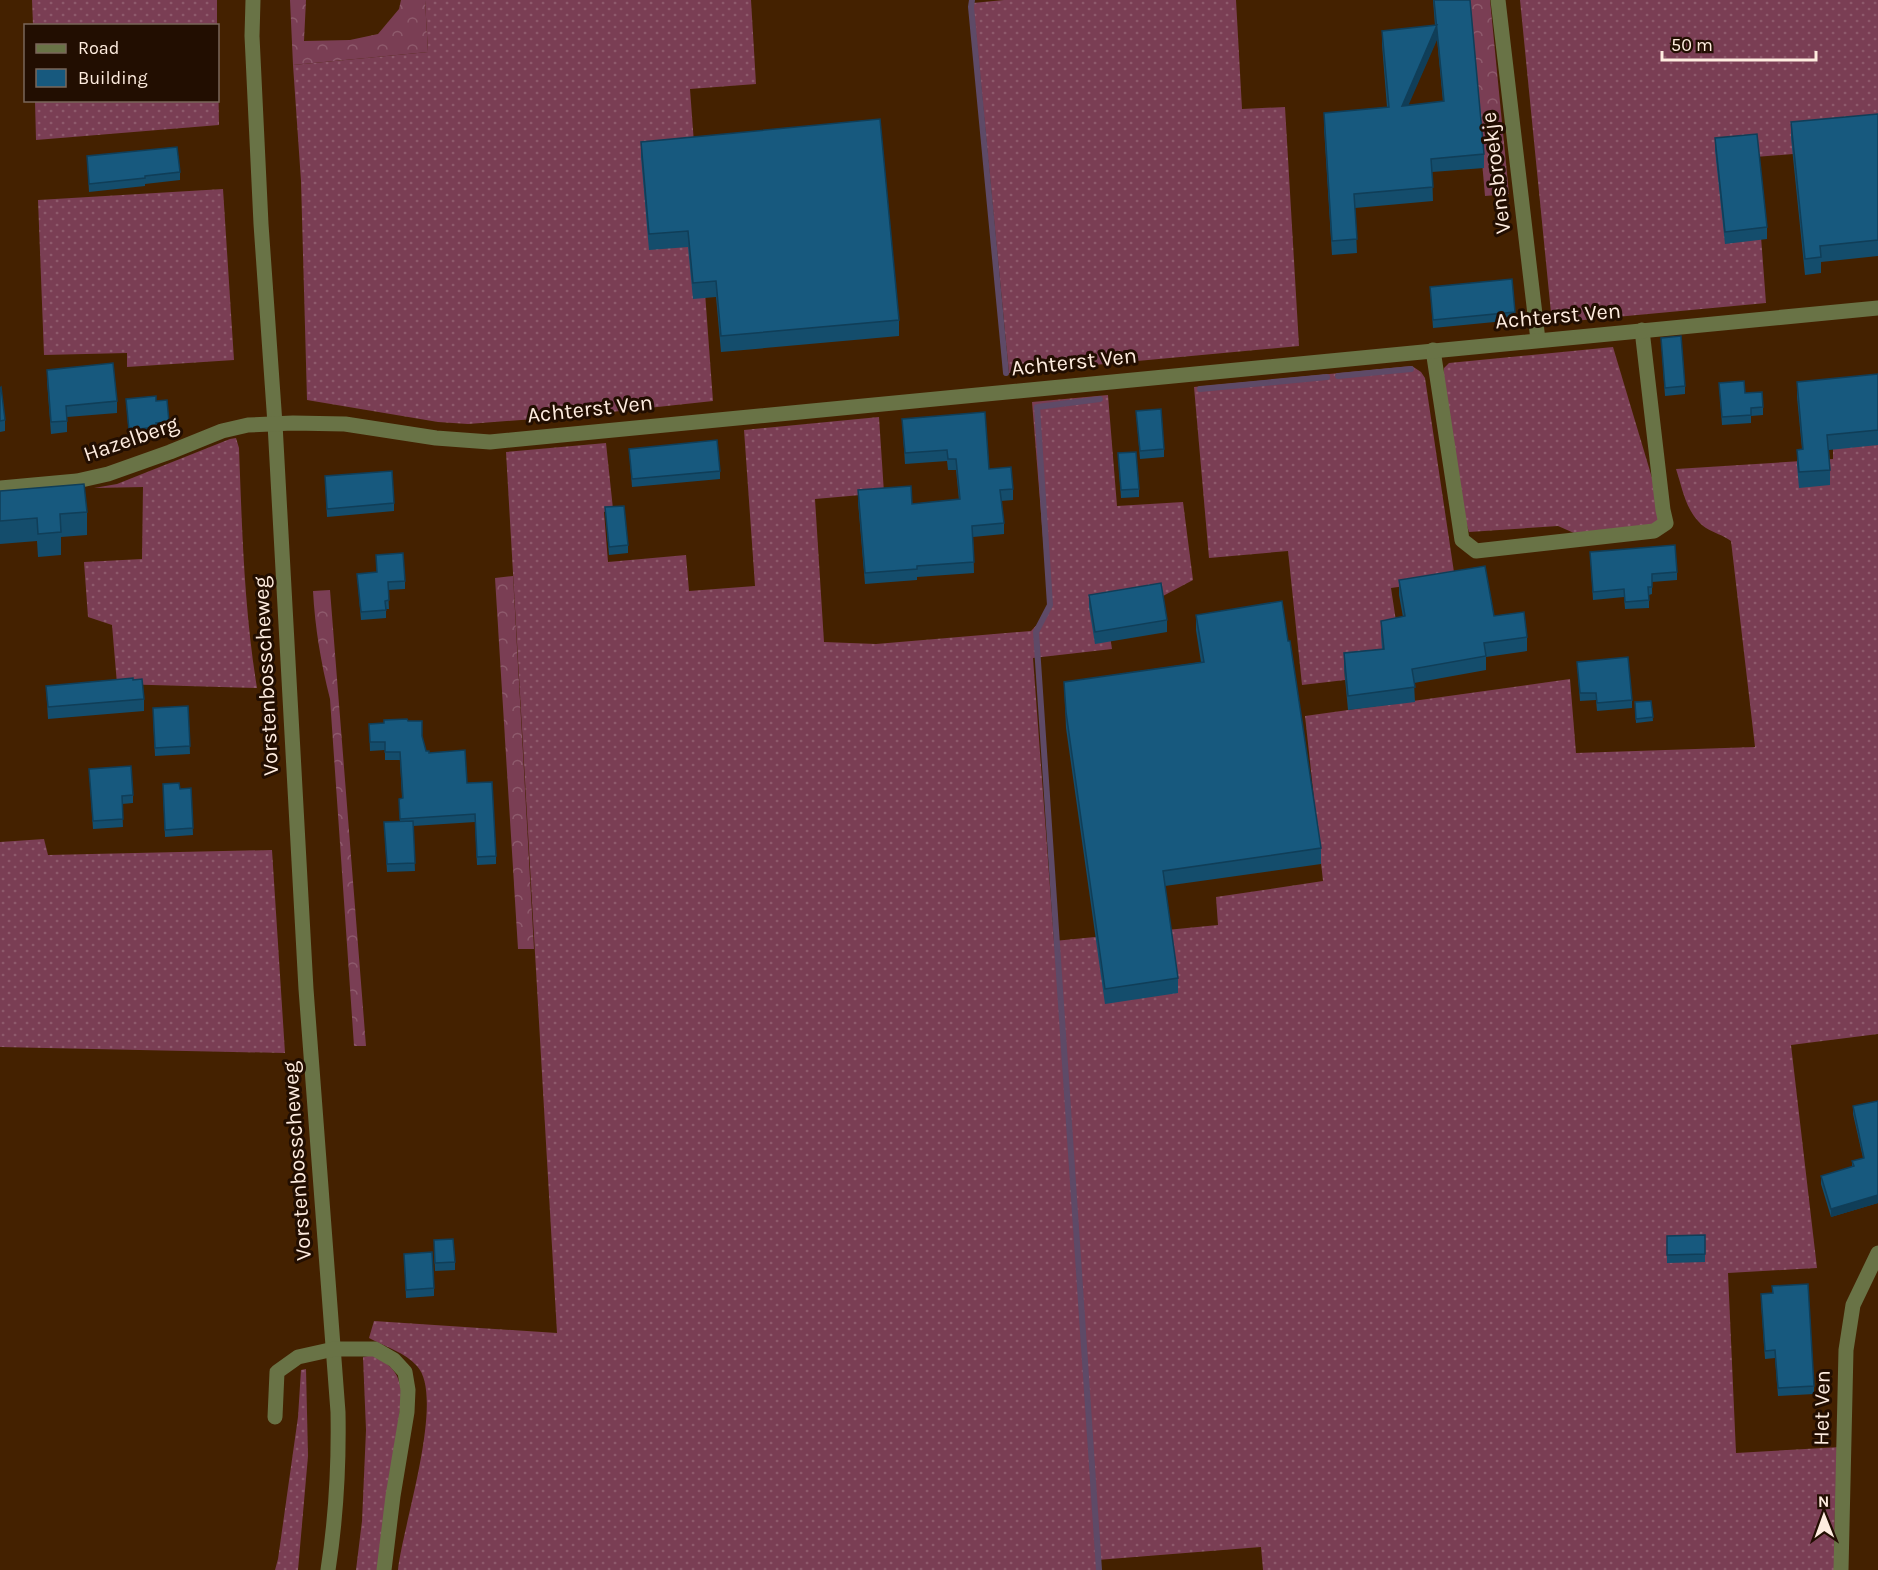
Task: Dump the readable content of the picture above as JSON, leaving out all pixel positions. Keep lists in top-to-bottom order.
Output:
{
  "streets": {
    "street": [
      "Vensbroekje",
      "Achterst Ven",
      "Hazelberg",
      "Vorstenbosscheweg",
      "Het Ven"
    ]
  },
  "crossings": [
    ["Vensbroekje", "Achterst Ven"],
    ["Achterst Ven", "Hazelberg"],
    ["Achterst Ven", "Vorstenbosscheweg"],
    ["Hazelberg", "Vorstenbosscheweg"]
  ],
  "legend": ["Road", "Building"],
  "scale_bar": "50 m",
  "north": "top"
}
